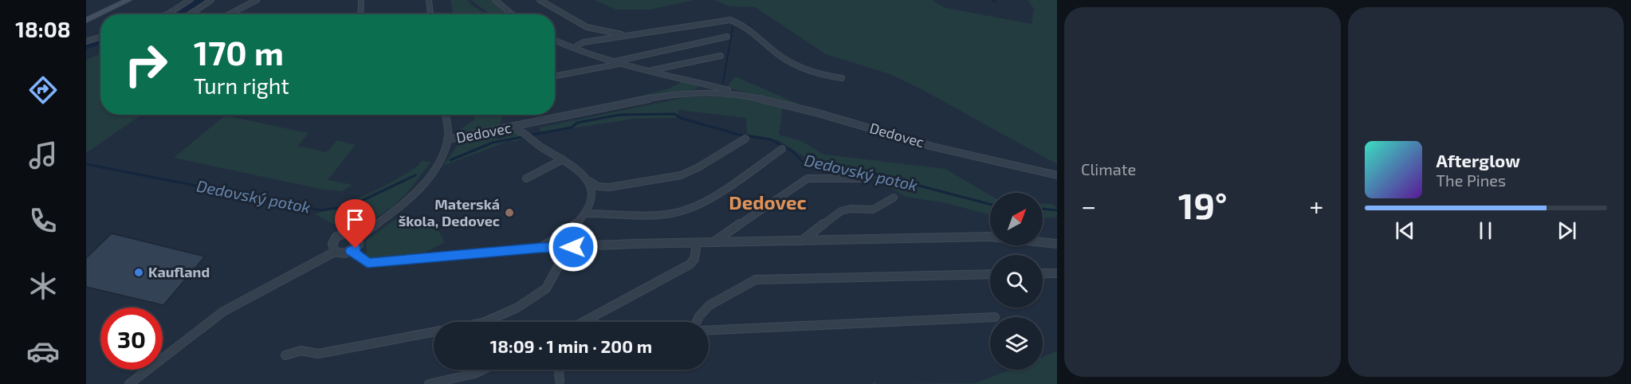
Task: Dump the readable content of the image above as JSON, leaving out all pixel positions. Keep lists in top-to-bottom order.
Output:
{
  "streets": {
    "street": ["Dedovec"]
  },
  "districts": ["Dedovec"],
  "water": ["Dedovský potok"],
  "places": ["Materská škola, Dedovec", "Kaufland"],
  "north": "top right",
  "page": {
    "tabs": "18:08",
    "tile": "Climate",
    "turn": ["170 m", "Turn right"],
    "song": ["Afterglow", "The Pines"],
    "heat": ["−", "19°", "+"],
    "limit": "30",
    "trip": "18:09 · 1 min · 200 m"
  }
}
